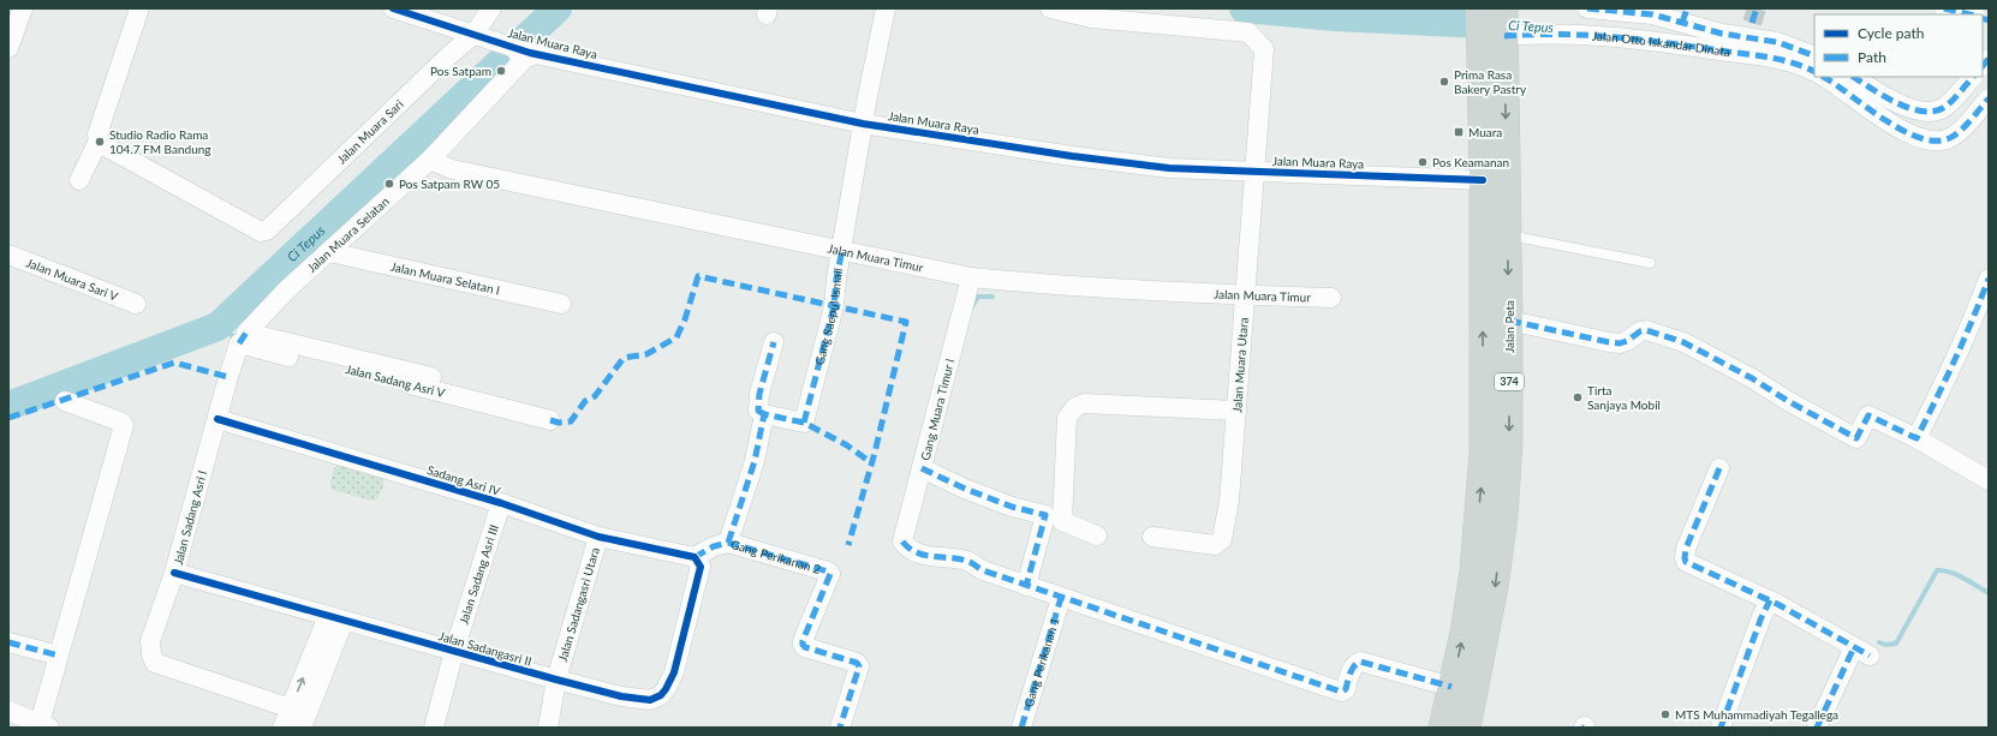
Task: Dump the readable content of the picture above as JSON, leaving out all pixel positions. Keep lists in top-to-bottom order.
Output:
{
  "streets": {
    "main road": ["Jalan Peta", "374"],
    "street": [
      "Jalan Muara Raya",
      "Jalan Otto Iskandar Dinata",
      "Jalan Muara Sari",
      "Jalan Muara Selatan",
      "Jalan Muara Timur",
      "Jalan Muara Selatan I",
      "Jalan Muara Sari V",
      "Gang Saepul Ismail",
      "Jalan Muara Utara",
      "Jalan Sadang Asri V",
      "Gang Muara Timur I",
      "Sadang Asri IV",
      "Jalan Sadang Asri I",
      "Gang Perikanan 2",
      "Jalan Sadang Asri III",
      "Jalan Sadangasri Utara",
      "Jalan Sadangasri II",
      "Gang Perikanan 1"
    ]
  },
  "crossings": [
    ["Jalan Muara Raya", "Jalan Muara Sari"],
    ["Jalan Muara Raya", "Jalan Muara Selatan"],
    ["Jalan Muara Raya", "Gang Saepul Ismail"],
    ["Jalan Muara Raya", "Jalan Peta"],
    ["Jalan Muara Raya", "Jalan Muara Utara"],
    ["Jalan Otto Iskandar Dinata", "Jalan Peta"],
    ["Jalan Muara Selatan", "Jalan Muara Timur"],
    ["Jalan Muara Selatan", "Jalan Muara Selatan I"],
    ["Jalan Muara Selatan", "Jalan Sadang Asri V"],
    ["Jalan Muara Selatan", "Jalan Sadang Asri I"],
    ["Jalan Muara Timur", "Gang Saepul Ismail"],
    ["Jalan Muara Timur", "Jalan Muara Utara"],
    ["Jalan Muara Timur", "Gang Muara Timur I"],
    ["Jalan Sadang Asri V", "Jalan Sadang Asri I"],
    ["Sadang Asri IV", "Jalan Sadang Asri I"],
    ["Sadang Asri IV", "Gang Perikanan 2"],
    ["Sadang Asri IV", "Jalan Sadang Asri III"],
    ["Sadang Asri IV", "Jalan Sadangasri Utara"],
    ["Sadang Asri IV", "Jalan Sadangasri II"],
    ["Jalan Sadang Asri I", "Jalan Sadangasri II"],
    ["Gang Perikanan 2", "Jalan Sadangasri II"],
    ["Jalan Sadang Asri III", "Jalan Sadangasri II"],
    ["Jalan Sadangasri Utara", "Jalan Sadangasri II"]
  ],
  "water": ["Ci Tepus"],
  "places": {
    "other": [
      "Pos Satpam",
      "Prima Rasa Bakery Pastry",
      "Studio Radio Rama 104.7 FM Bandung",
      "Pos Keamanan",
      "Pos Satpam RW 05",
      "Tirta Sanjaya Mobil",
      "MTS Muhammadiyah Tegallega"
    ],
    "transit": ["Muara"]
  },
  "legend": ["Cycle path", "Path"]
}
